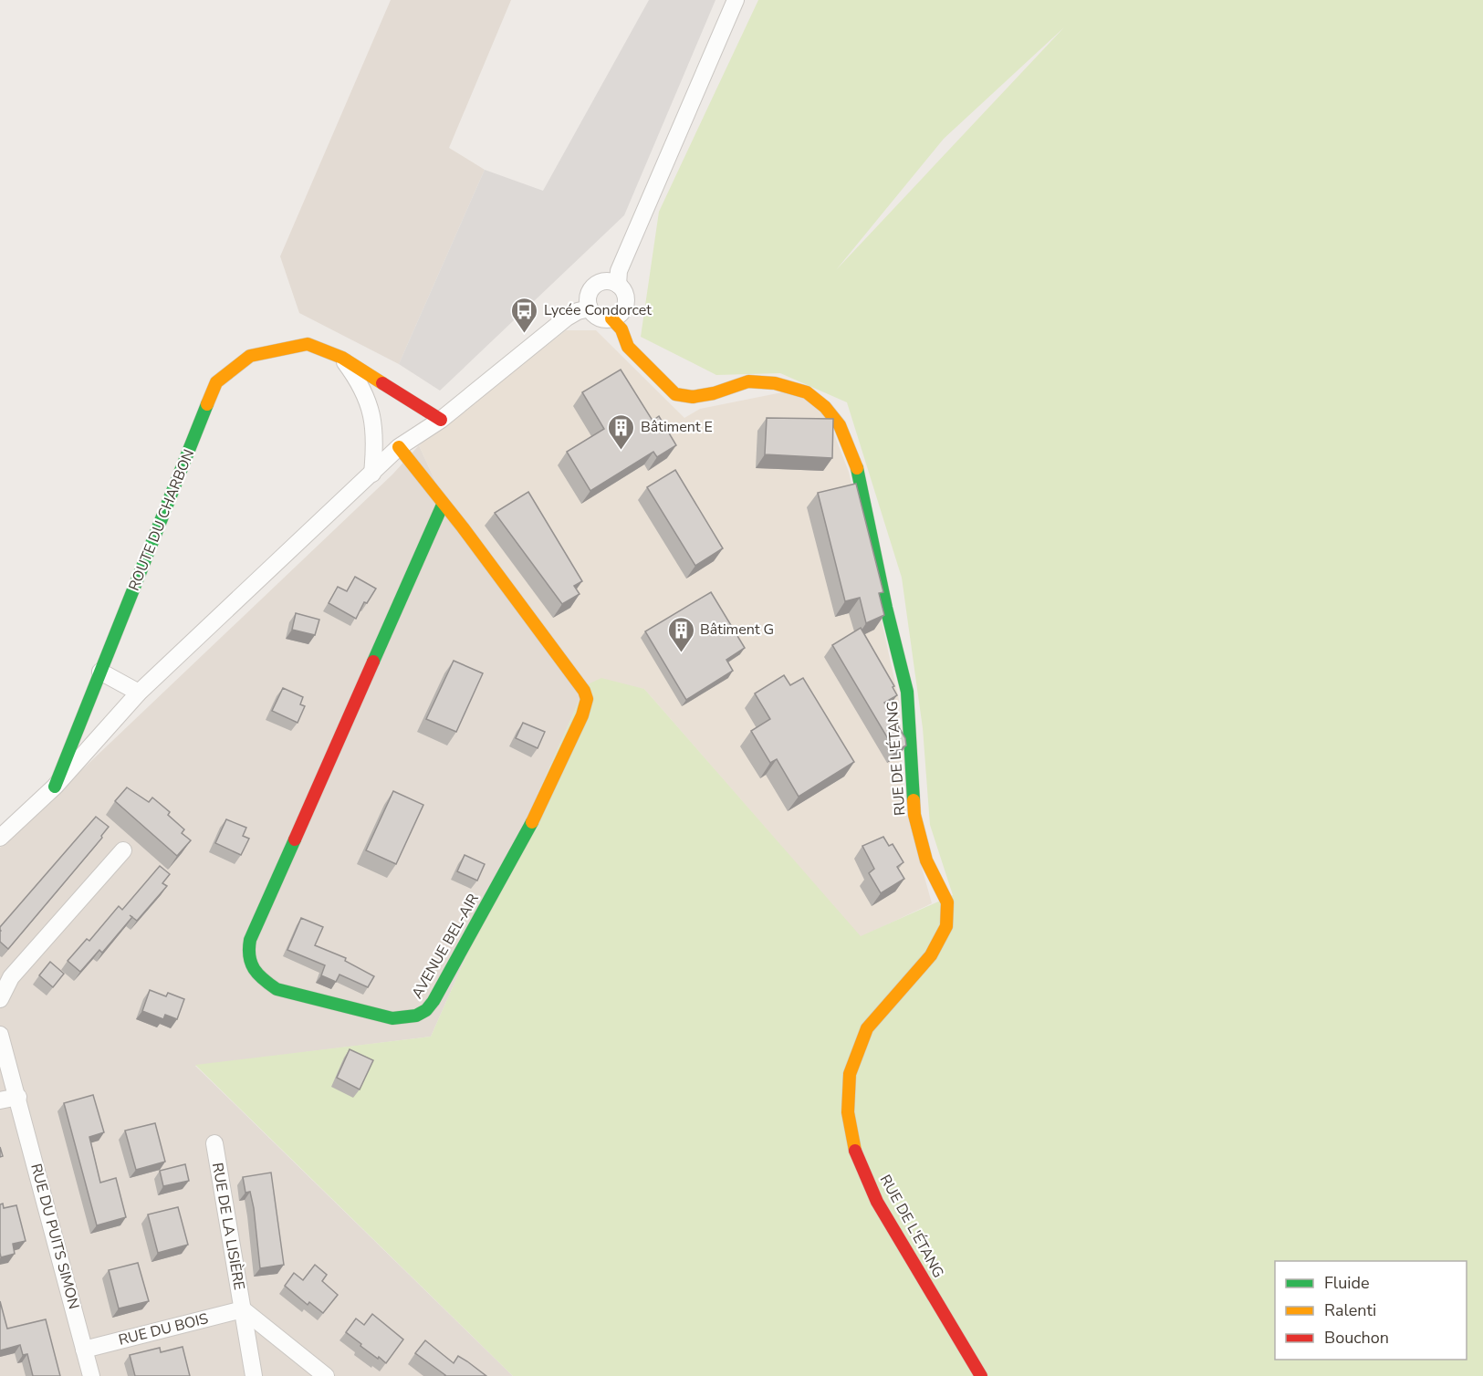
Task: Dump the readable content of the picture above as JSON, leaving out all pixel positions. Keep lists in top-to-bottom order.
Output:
{
  "streets": {
    "street": [
      "ROUTE DU CHARBON",
      "RUE DE L'ÉTANG",
      "AVENUE BEL-AIR",
      "RUE DE LA LISIÈRE",
      "RUE DU PUITS SIMON",
      "RUE DU BOIS"
    ]
  },
  "crossings": [
    ["ROUTE DU CHARBON", "RUE DE L'ÉTANG"],
    ["ROUTE DU CHARBON", "AVENUE BEL-AIR"],
    ["RUE DE LA LISIÈRE", "RUE DU BOIS"],
    ["RUE DU PUITS SIMON", "RUE DU BOIS"]
  ],
  "places": {
    "bus stop": ["Lycée Condorcet"],
    "building": ["Bâtiment E", "Bâtiment G"]
  },
  "legend": ["Fluide", "Ralenti", "Bouchon"]
}
